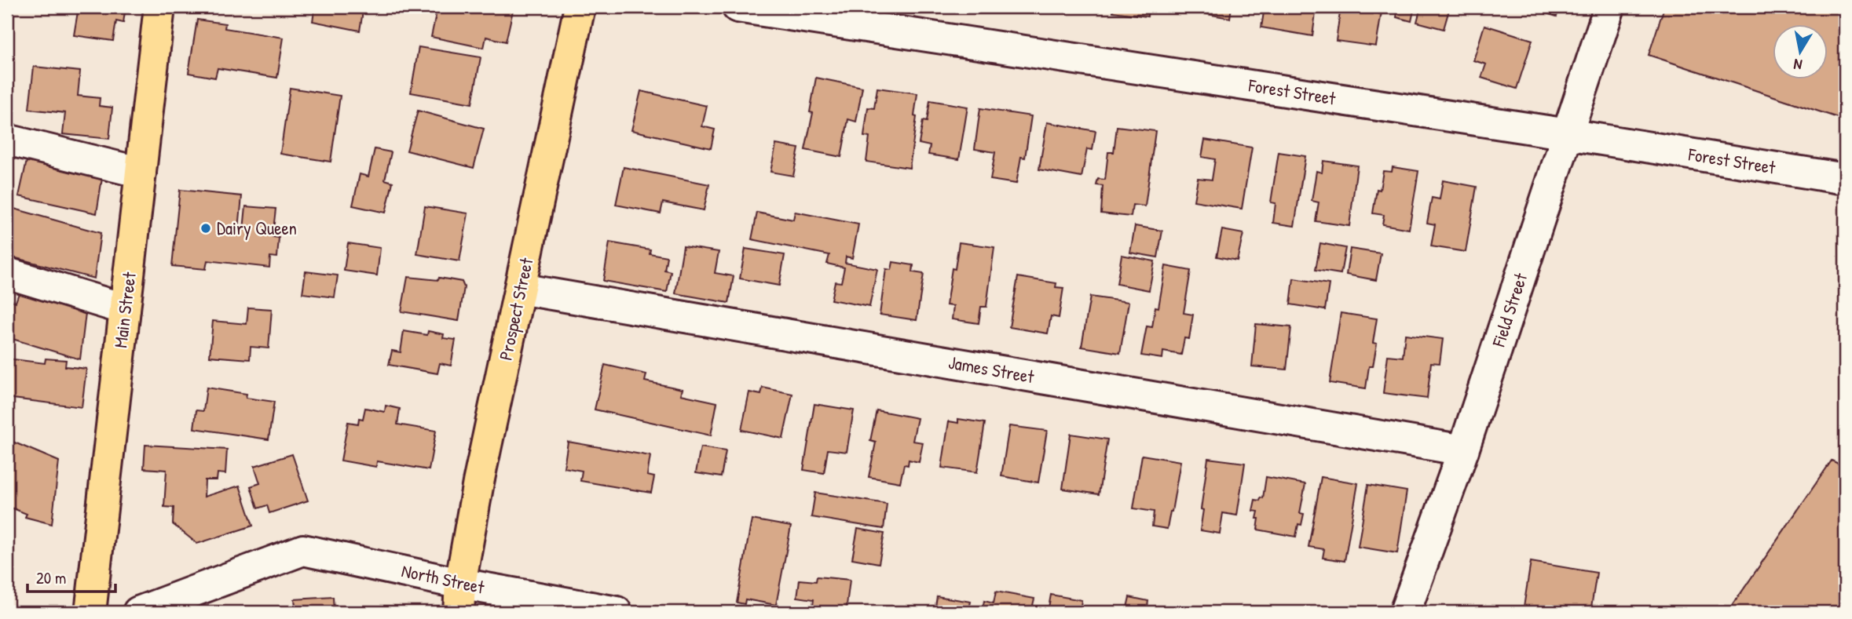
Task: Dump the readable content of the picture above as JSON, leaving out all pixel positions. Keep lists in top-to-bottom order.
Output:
{
  "streets": {
    "main road": ["Prospect Street", "Main Street"],
    "street": [
      "Forest Street",
      "Field Street",
      "James Street",
      "North Street"
    ]
  },
  "crossings": [
    ["Forest Street", "Field Street"],
    ["Prospect Street", "James Street"],
    ["Prospect Street", "North Street"],
    ["Field Street", "James Street"]
  ],
  "places": ["Dairy Queen"],
  "scale_bar": "20 m",
  "north": "bottom"
}
